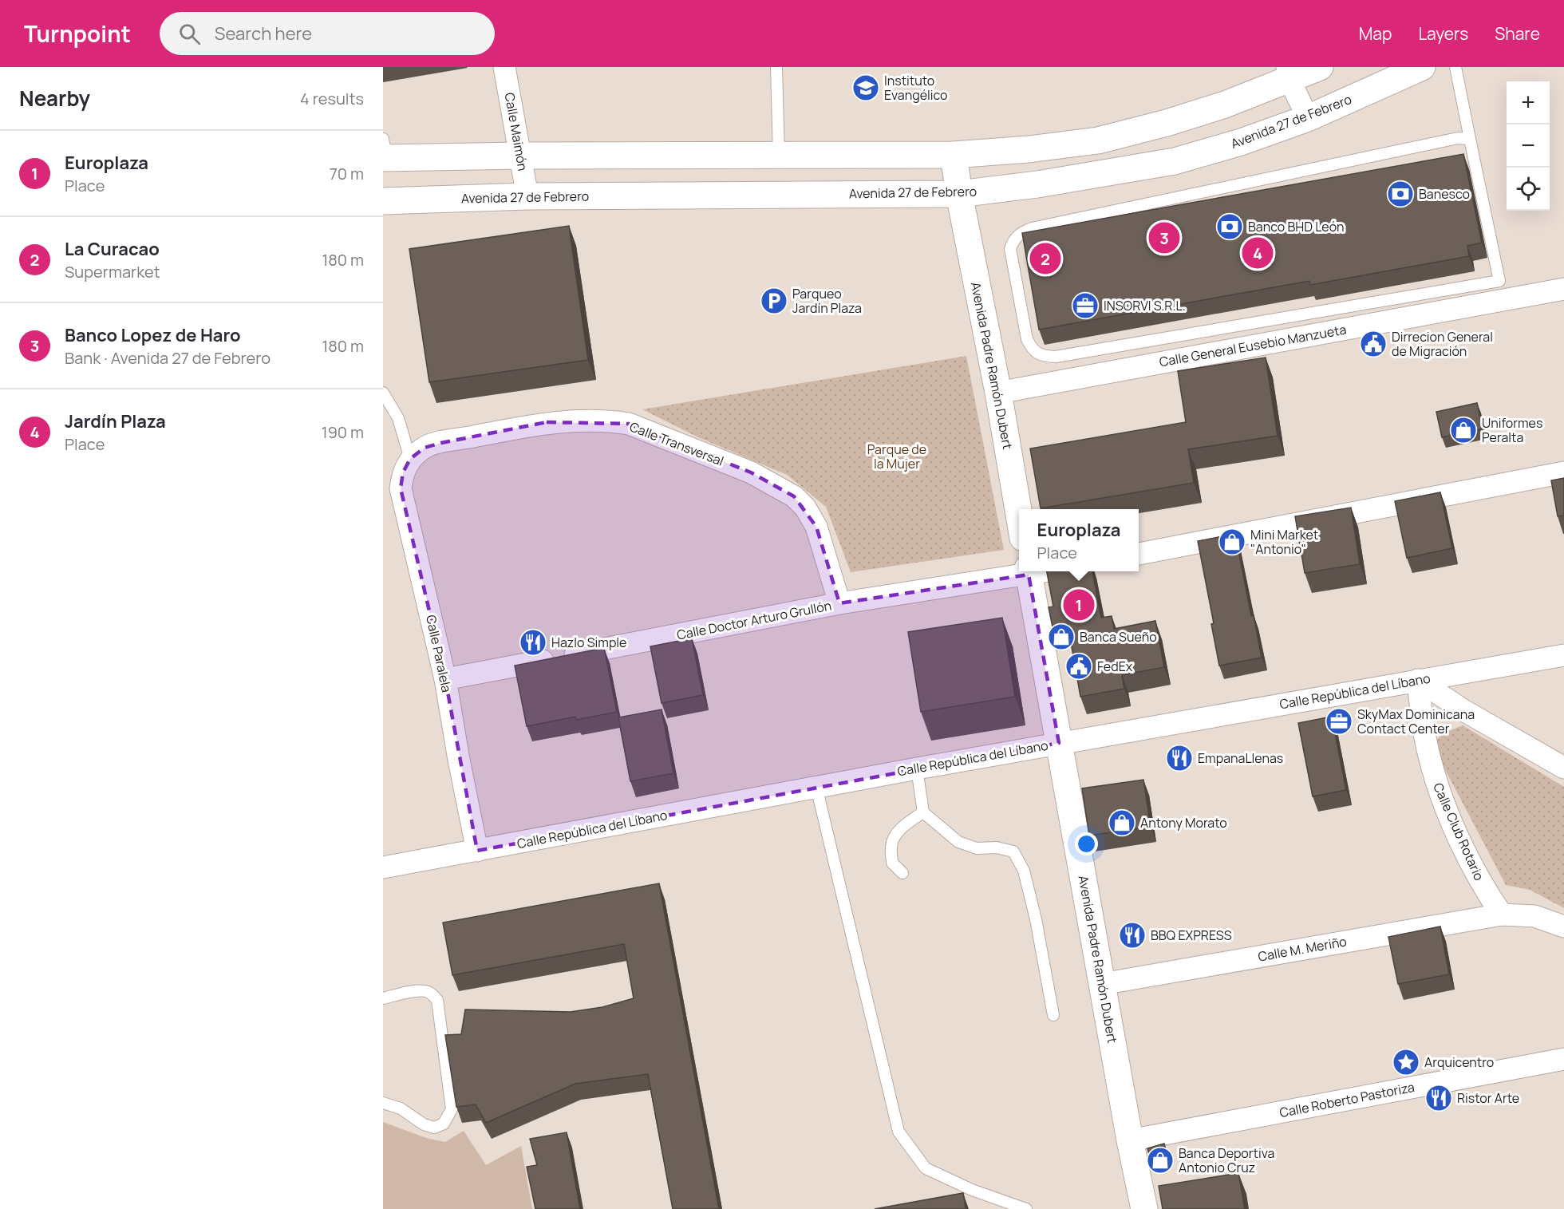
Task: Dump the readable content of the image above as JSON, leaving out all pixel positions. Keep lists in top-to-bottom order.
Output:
{
  "streets": {
    "main road": ["Avenida 27 de Febrero", "Avenida Padre Ramón Dubert"],
    "street": [
      "Calle Maimón",
      "Calle General Eusebio Manzueta",
      "Calle Transversal",
      "Calle Doctor Arturo Grullón",
      "Calle Paralela",
      "Calle República del Líbano",
      "Calle Club Rotario",
      "Calle M. Meriño",
      "Calle Roberto Pastoriza"
    ]
  },
  "crossings": [
    ["Avenida 27 de Febrero", "Calle Maimón"],
    ["Avenida 27 de Febrero", "Avenida Padre Ramón Dubert"],
    ["Calle General Eusebio Manzueta", "Avenida Padre Ramón Dubert"],
    ["Avenida Padre Ramón Dubert", "Calle Doctor Arturo Grullón"],
    ["Avenida Padre Ramón Dubert", "Calle República del Líbano"],
    ["Avenida Padre Ramón Dubert", "Calle M. Meriño"],
    ["Avenida Padre Ramón Dubert", "Calle Roberto Pastoriza"],
    ["Calle Transversal", "Calle Doctor Arturo Grullón"],
    ["Calle Transversal", "Calle Paralela"],
    ["Calle Doctor Arturo Grullón", "Calle Paralela"],
    ["Calle Paralela", "Calle República del Líbano"],
    ["Calle República del Líbano", "Calle Club Rotario"],
    ["Calle Club Rotario", "Calle M. Meriño"]
  ],
  "parks": ["Parque de la Mujer"],
  "places": {
    "school or university": ["Instituto Evangélico"],
    "bank": ["Banesco", "Banco BHD León"],
    "parking": ["Parqueo Jardín Plaza"],
    "office": ["INSORVI S.R.L.", "SkyMax Dominicana Contact Center"],
    "public building": ["Dirrecion General de Migración", "FedEx"],
    "shop": [
      "Uniformes Peralta",
      "Mini Market \"Antonio\"",
      "Banca Sueño",
      "Antony Morato",
      "Banca Deportiva Antonio Cruz"
    ],
    "restaurant": [
      "Hazlo Simple",
      "EmpanaLlenas",
      "BBQ EXPRESS",
      "Ristor Arte"
    ],
    "place": ["Arquicentro"]
  },
  "page": {
    "header": "Turnpoint",
    "search": "Search here",
    "nav": ["Map", "Layers", "Share"],
    "heading": ["Nearby", "4 results"],
    "map_buttons": ["+", "−"],
    "list": [
      {
        "mark": "1",
        "name": "Europlaza",
        "note": "Place",
        "value": "70 m"
      },
      {
        "mark": "2",
        "name": "La Curacao",
        "note": "Supermarket",
        "value": "180 m"
      },
      {
        "mark": "3",
        "name": "Banco Lopez de Haro",
        "note": "Bank · Avenida 27 de Febrero",
        "value": "180 m"
      },
      {
        "mark": "4",
        "name": "Jardín Plaza",
        "note": "Place",
        "value": "190 m"
      }
    ],
    "pins": [
      "3",
      "4",
      "2",
      "1"
    ],
    "popup": ["Europlaza", "Place"]
  }
}
